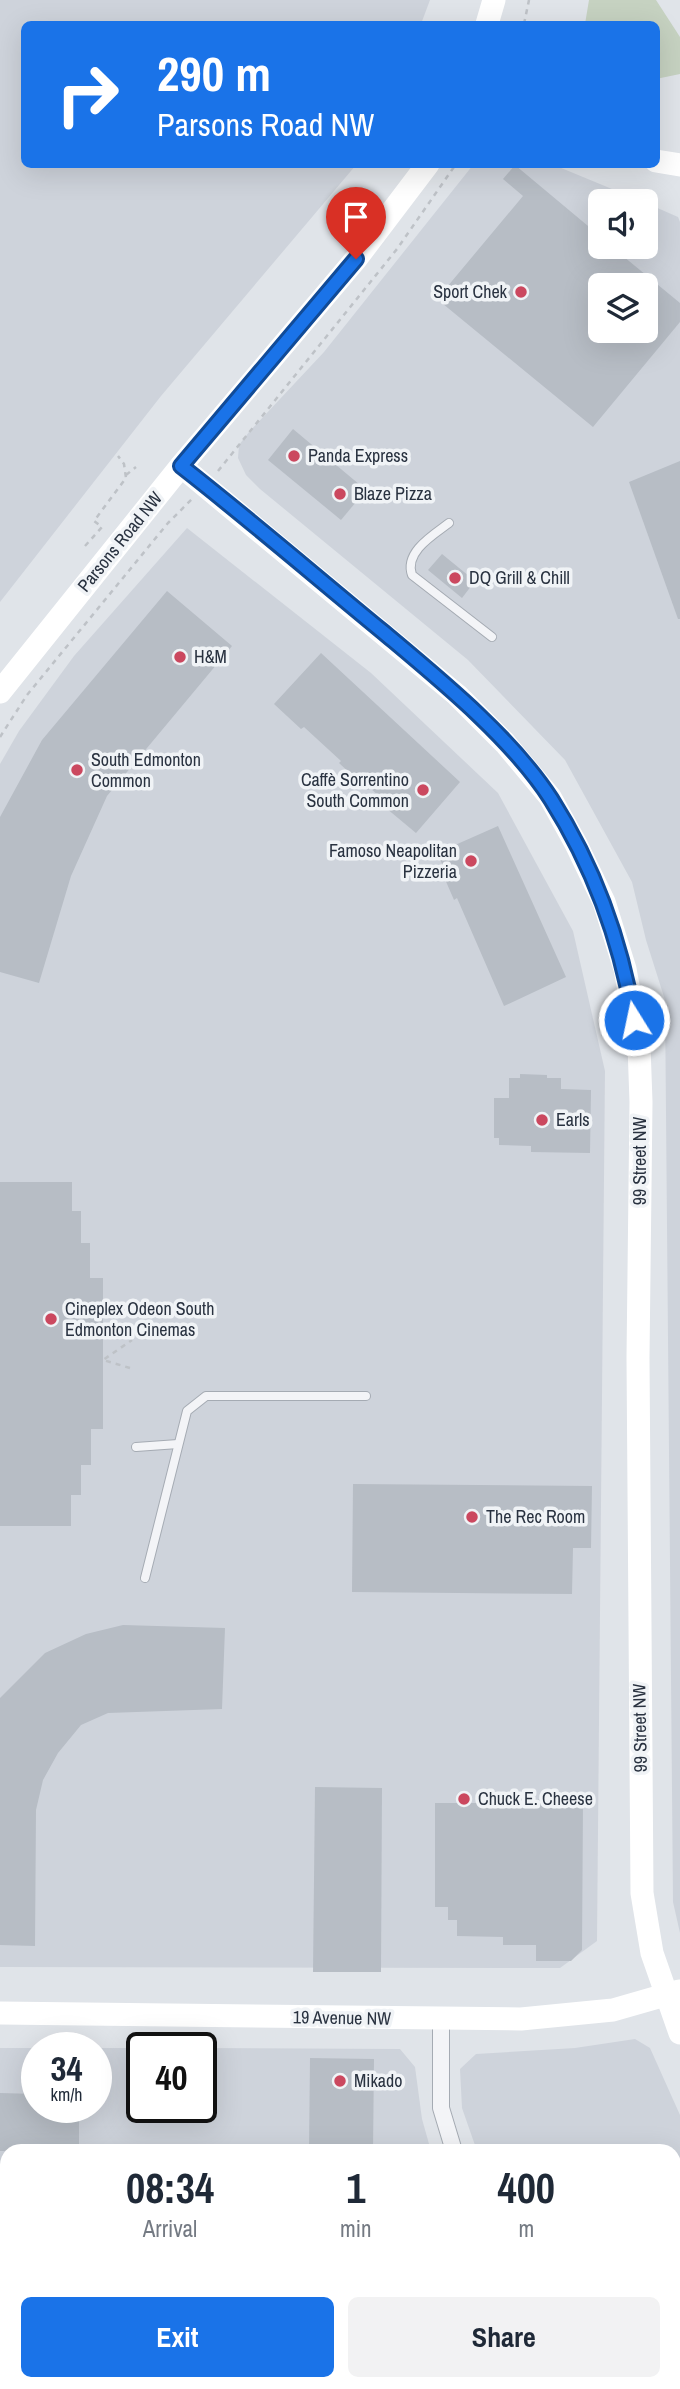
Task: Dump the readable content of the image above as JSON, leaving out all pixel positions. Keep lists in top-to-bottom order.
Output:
{
  "streets": {
    "street": ["Parsons Road NW", "99 Street NW", "19 Avenue NW"]
  },
  "crossings": [
    ["Parsons Road NW", "99 Street NW"],
    ["99 Street NW", "19 Avenue NW"]
  ],
  "places": [
    "Sport Chek",
    "Panda Express",
    "Blaze Pizza",
    "DQ Grill & Chill",
    "H&M",
    "South Edmonton Common",
    "Caffè Sorrentino South Common",
    "Famoso Neapolitan Pizzeria",
    "Earls",
    "Cineplex Odeon South Edmonton Cinemas",
    "The Rec Room",
    "Chuck E. Cheese",
    "Mikado"
  ],
  "page": {
    "turn": ["290 m", "Parsons Road NW"],
    "speed": "34 km/h",
    "limit": "40",
    "eta": [
      "08:34",
      "Arrival",
      "1",
      "min",
      "400",
      "m"
    ],
    "buttons": ["Exit", "Share"]
  }
}
